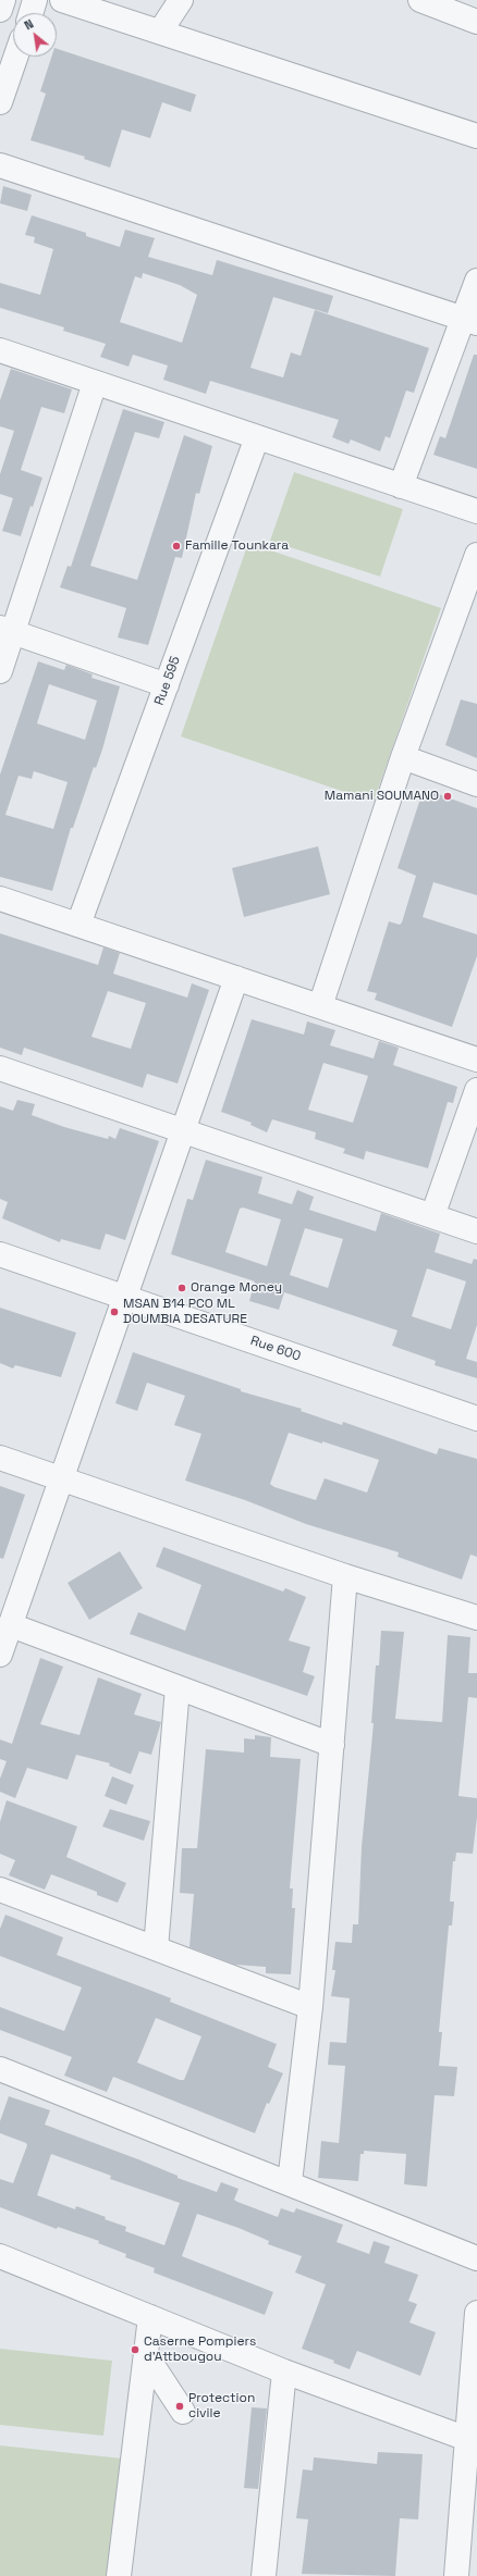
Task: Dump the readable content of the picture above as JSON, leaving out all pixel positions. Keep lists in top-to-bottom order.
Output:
{
  "streets": {
    "street": ["Rue 595", "Rue 600"]
  },
  "places": [
    "Famille Tounkara",
    "Mamani SOUMANO",
    "Orange Money",
    "MSAN B14 PCO ML DOUMBIA DESATURE",
    "Caserne Pompiers d'Attbougou",
    "Protection civile"
  ],
  "north": "top left"
}
